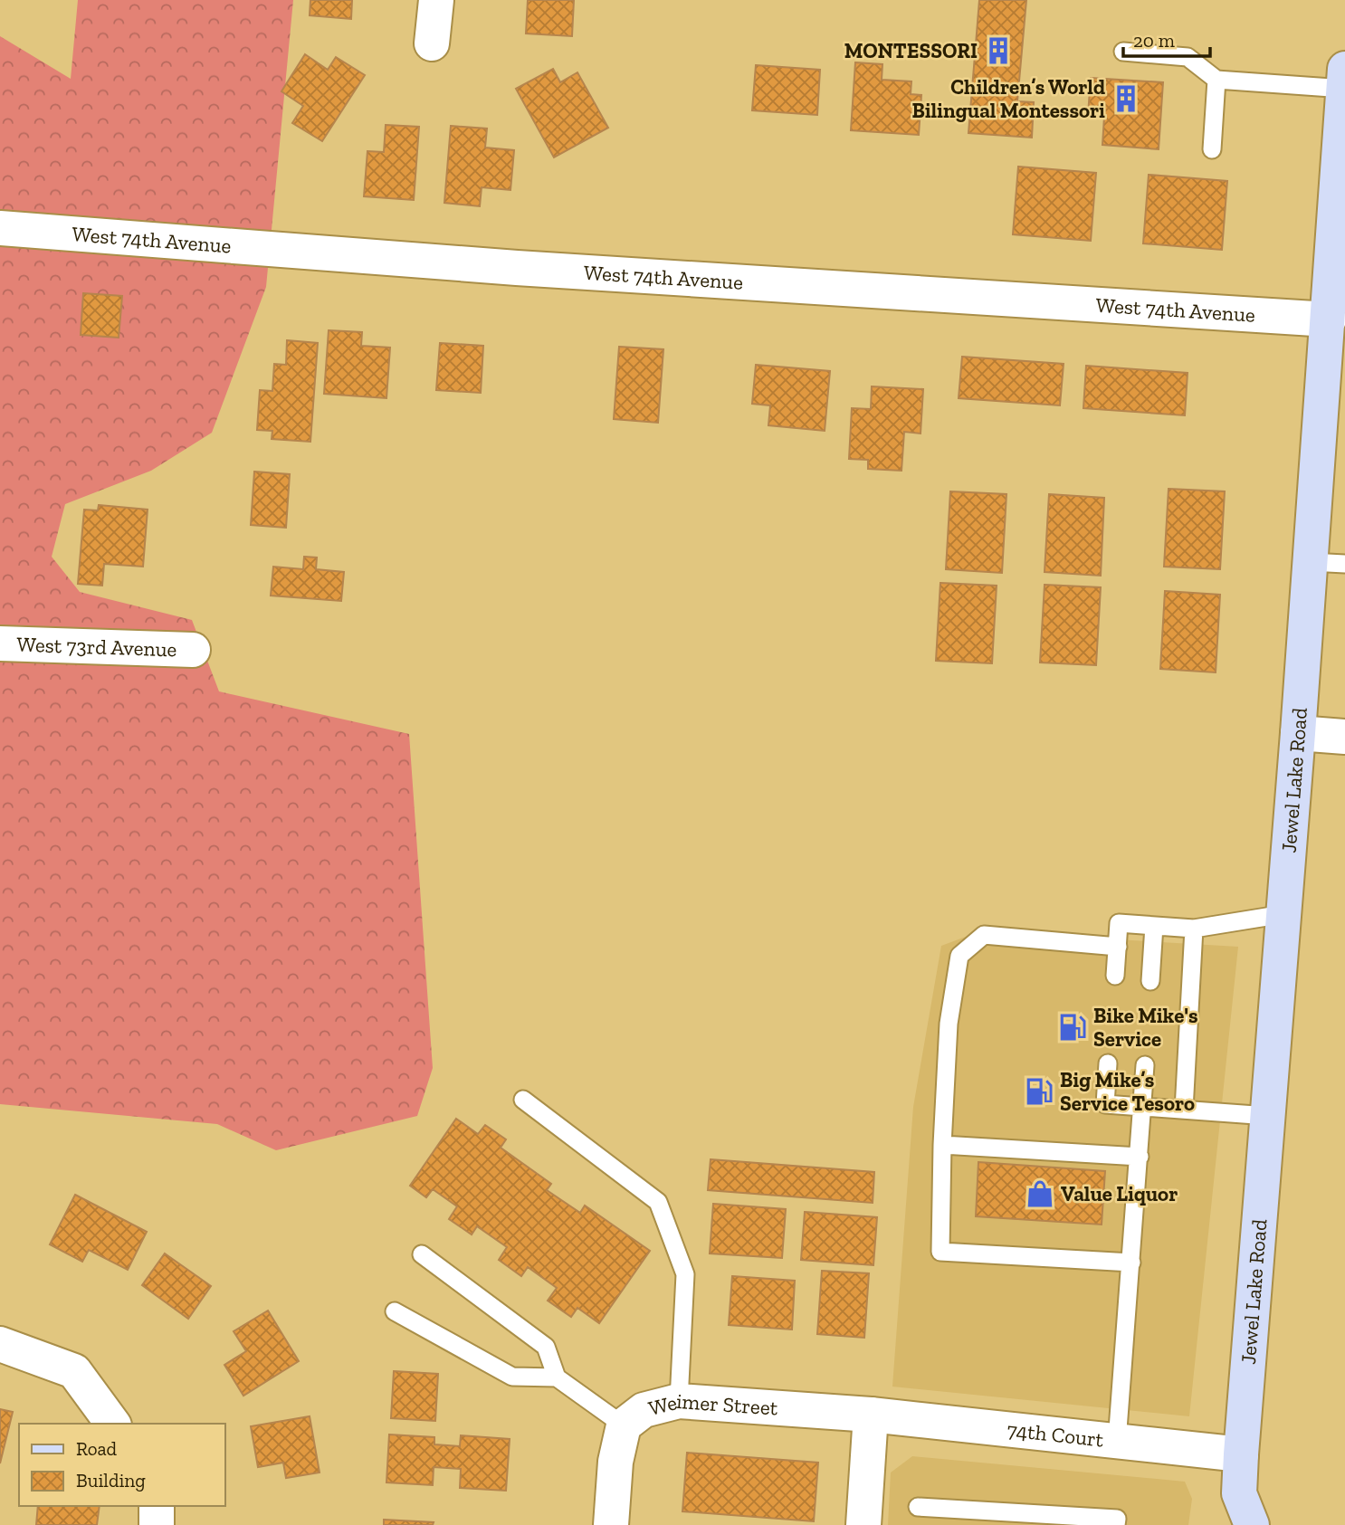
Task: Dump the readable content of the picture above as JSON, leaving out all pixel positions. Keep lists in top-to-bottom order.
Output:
{
  "streets": {
    "main road": ["Jewel Lake Road"],
    "street": [
      "West 74th Avenue",
      "West 73rd Avenue",
      "Weimer Street",
      "74th Court"
    ]
  },
  "crossings": [
    ["West 74th Avenue", "Jewel Lake Road"],
    ["Jewel Lake Road", "74th Court"],
    ["Weimer Street", "74th Court"]
  ],
  "places": {
    "building": ["MONTESSORI", "Children’s World Bilingual Montessori"],
    "fuel station": ["Bike Mike's Service", "Big Mike’s Service Tesoro"],
    "shop": ["Value Liquor"]
  },
  "legend": ["Road", "Building"],
  "scale_bar": "20 m"
}
